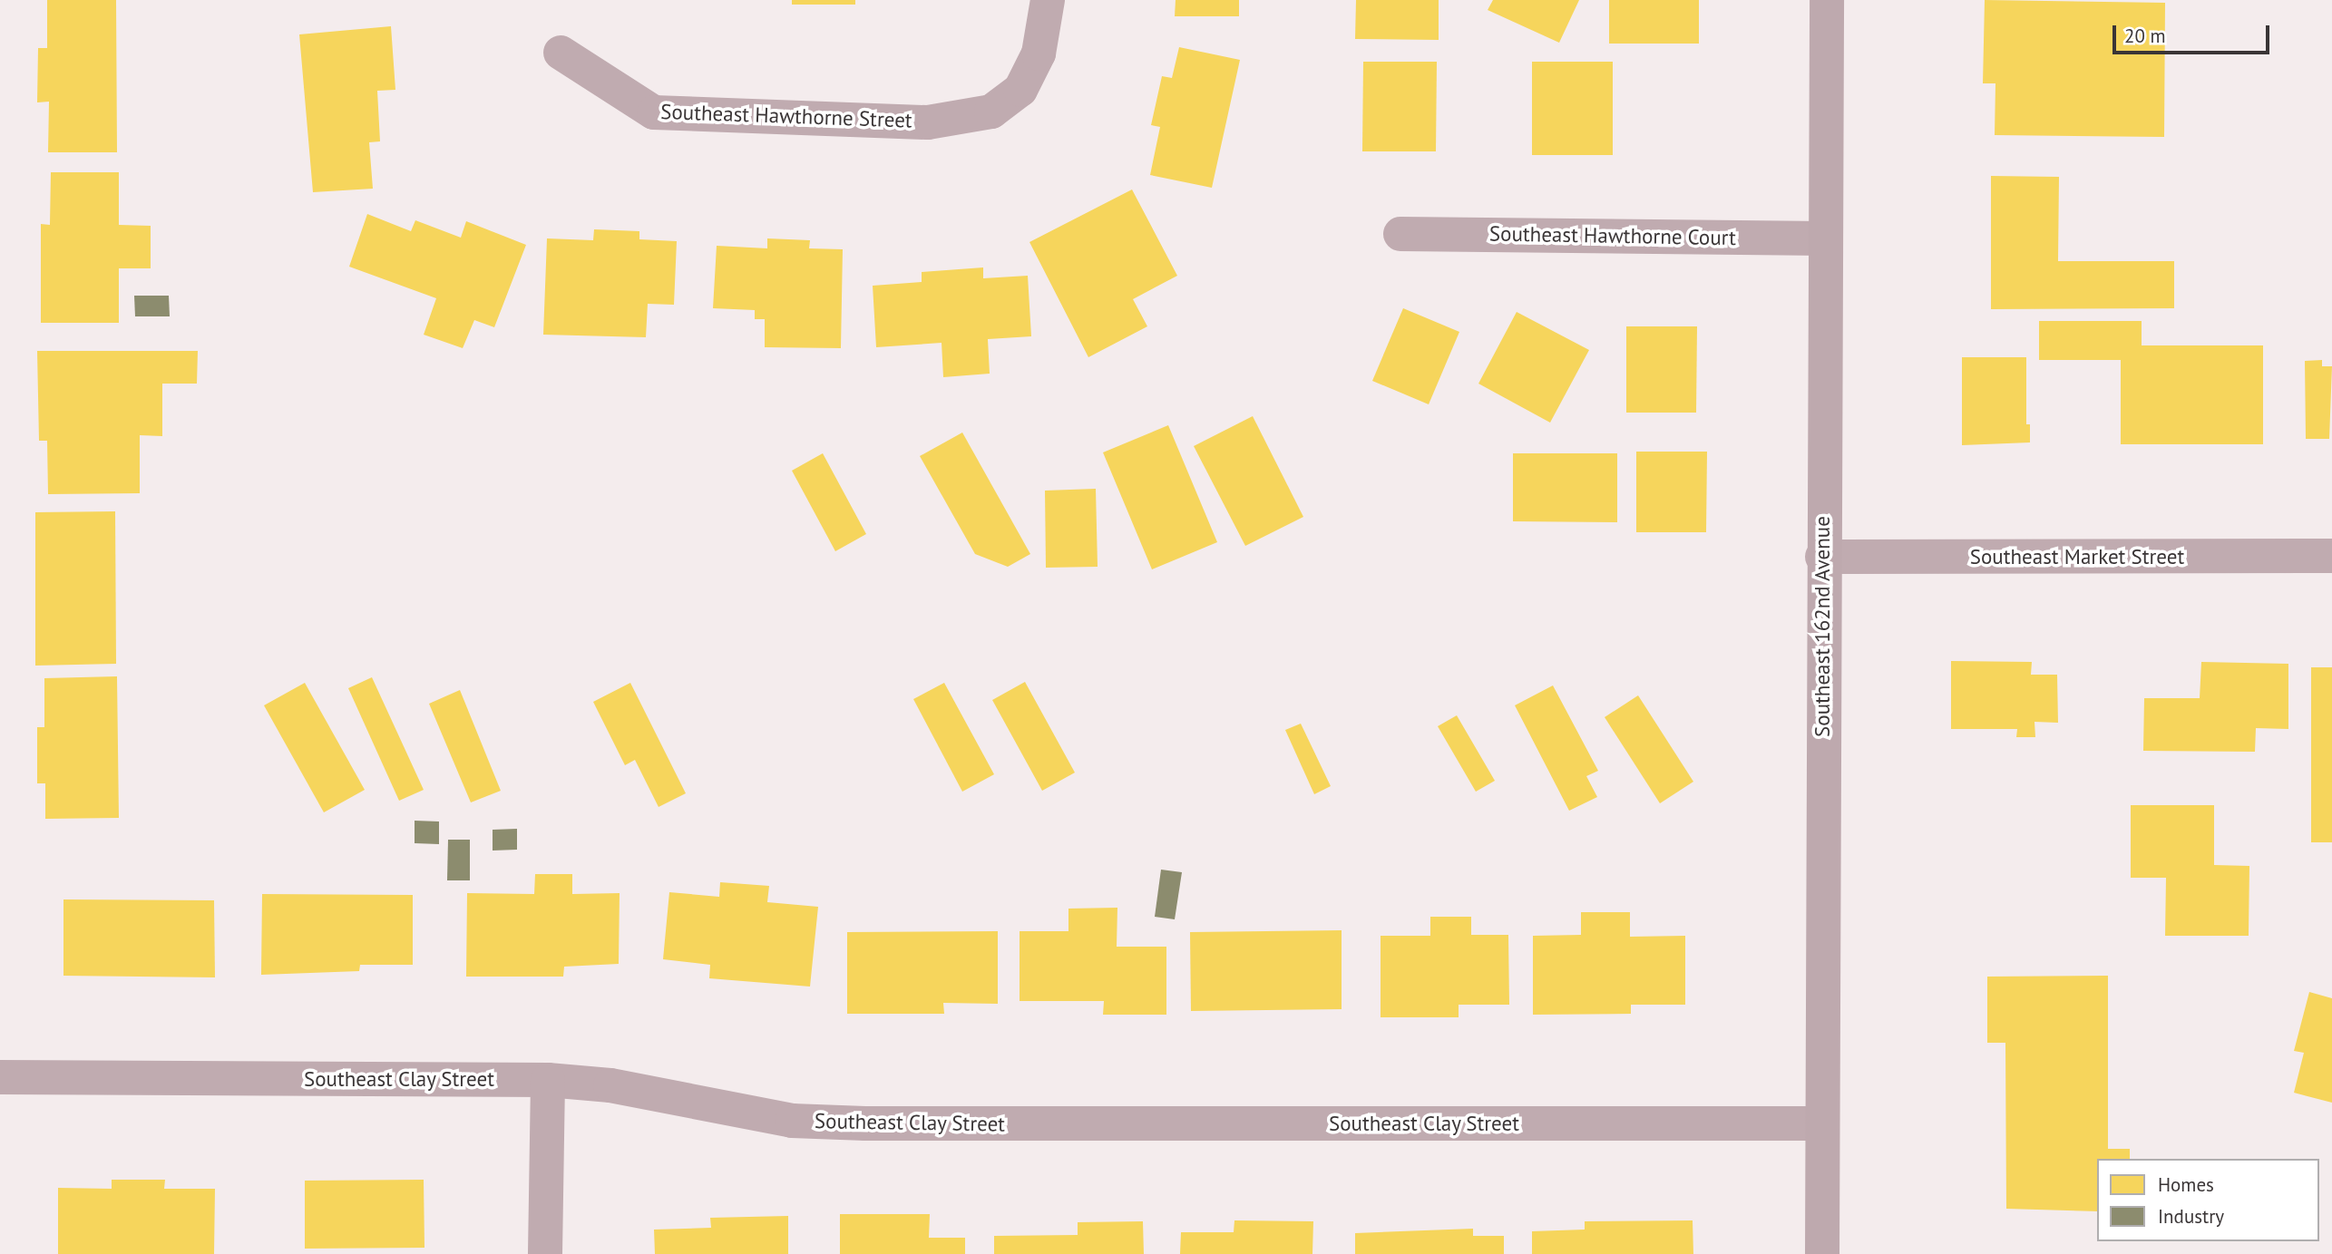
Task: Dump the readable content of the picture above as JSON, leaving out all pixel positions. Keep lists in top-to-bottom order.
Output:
{
  "streets": {
    "main road": ["Southeast 162nd Avenue"],
    "street": [
      "Southeast Hawthorne Street",
      "Southeast Hawthorne Court",
      "Southeast Market Street",
      "Southeast Clay Street"
    ]
  },
  "crossings": [
    ["Southeast Hawthorne Court", "Southeast 162nd Avenue"],
    ["Southeast Market Street", "Southeast 162nd Avenue"],
    ["Southeast 162nd Avenue", "Southeast Clay Street"]
  ],
  "legend": ["Homes", "Industry"],
  "scale_bar": "20 m"
}
